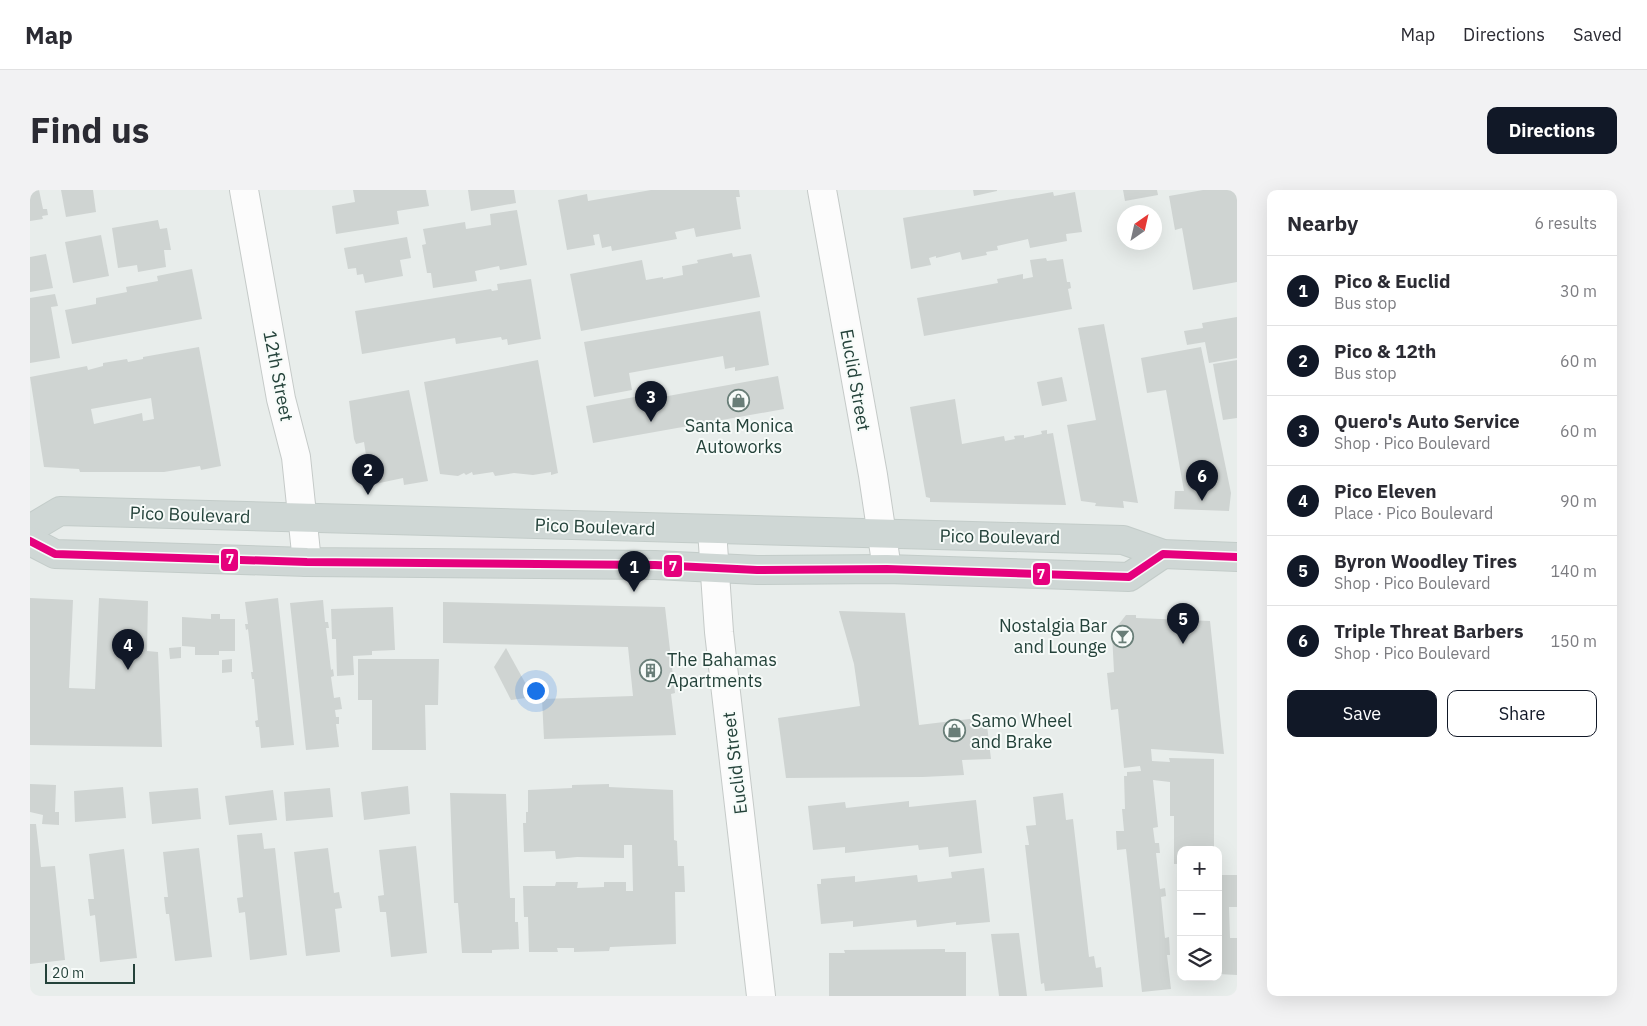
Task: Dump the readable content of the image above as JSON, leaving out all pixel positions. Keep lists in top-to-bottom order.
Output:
{
  "streets": {
    "main road": ["Pico Boulevard"],
    "street": ["12th Street", "Euclid Street"]
  },
  "crossings": [
    ["12th Street", "Pico Boulevard"],
    ["Euclid Street", "Pico Boulevard"]
  ],
  "places": {
    "shop": ["Santa Monica Autoworks", "Samo Wheel and Brake"],
    "bar": ["Nostalgia Bar and Lounge"],
    "building": ["The Bahamas Apartments"]
  },
  "lines": ["transit line 7"],
  "scale_bar": "20 m",
  "north": "top right",
  "page": {
    "header": "Map",
    "nav": ["Map", "Directions", "Saved"],
    "title": "Find us",
    "buttons": [
      "Directions",
      ["Save", "Share"]
    ],
    "heading": ["Nearby", "6 results"],
    "list": [
      {
        "mark": "1",
        "name": "Pico & Euclid",
        "note": "Bus stop",
        "value": "30 m"
      },
      {
        "mark": "2",
        "name": "Pico & 12th",
        "note": "Bus stop",
        "value": "60 m"
      },
      {
        "mark": "3",
        "name": "Quero's Auto Service",
        "note": "Shop · Pico Boulevard",
        "value": "60 m"
      },
      {
        "mark": "4",
        "name": "Pico Eleven",
        "note": "Place · Pico Boulevard",
        "value": "90 m"
      },
      {
        "mark": "5",
        "name": "Byron Woodley Tires",
        "note": "Shop · Pico Boulevard",
        "value": "140 m"
      },
      {
        "mark": "6",
        "name": "Triple Threat Barbers",
        "note": "Shop · Pico Boulevard",
        "value": "150 m"
      }
    ],
    "pins": [
      "3",
      "2",
      "6",
      "1",
      "5",
      "4"
    ],
    "map_buttons": ["+", "−"],
    "scale": "20 m"
  }
}
